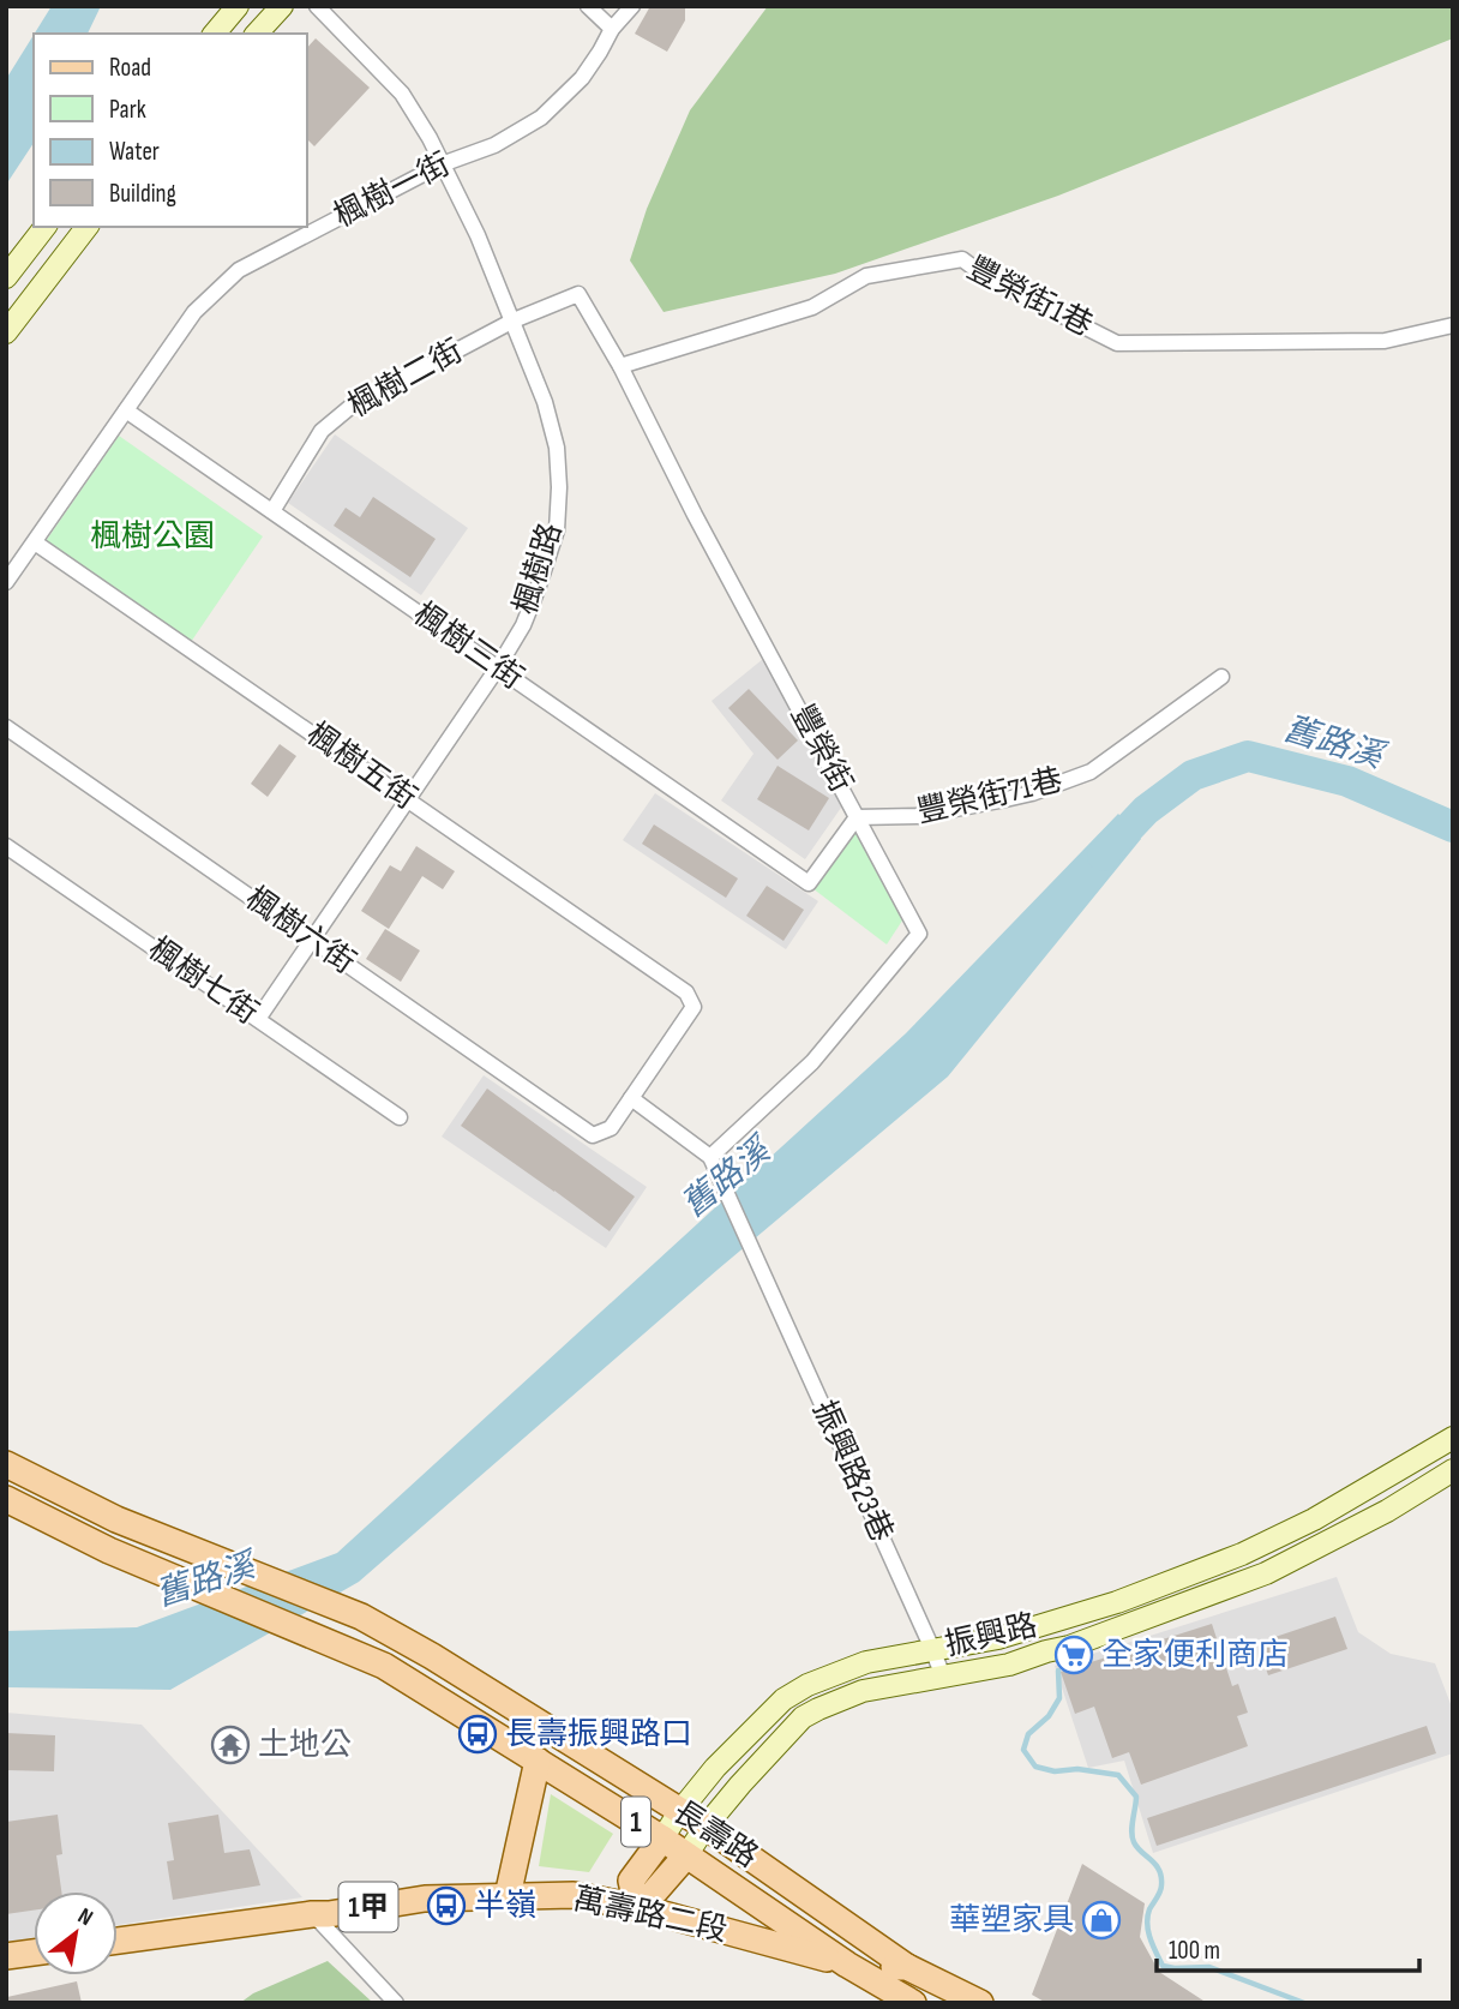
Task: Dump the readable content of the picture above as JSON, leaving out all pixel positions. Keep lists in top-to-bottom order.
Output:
{
  "streets": {
    "main road": [
      "1",
      "長壽路",
      "1甲",
      "萬壽路二段"
    ],
    "street": [
      "楓樹一街",
      "豐榮街1巷",
      "楓樹二街",
      "楓樹路",
      "楓樹三街",
      "豐榮街",
      "楓樹五街",
      "豐榮街71巷",
      "楓樹六街",
      "楓樹七街",
      "振興路23巷",
      "振興路"
    ]
  },
  "crossings": [
    ["楓樹一街", "楓樹路"],
    ["楓樹一街", "楓樹三街"],
    ["楓樹一街", "楓樹五街"],
    ["豐榮街1巷", "豐榮街"],
    ["楓樹二街", "楓樹路"],
    ["楓樹二街", "楓樹三街"],
    ["楓樹二街", "豐榮街"],
    ["楓樹路", "楓樹三街"],
    ["楓樹路", "楓樹五街"],
    ["楓樹路", "楓樹六街"],
    ["楓樹路", "楓樹七街"],
    ["楓樹三街", "豐榮街"],
    ["楓樹三街", "豐榮街71巷"],
    ["豐榮街", "豐榮街71巷"],
    ["豐榮街", "振興路23巷"],
    ["楓樹五街", "楓樹六街"],
    ["振興路23巷", "振興路"],
    ["振興路", "長壽路"],
    ["長壽路", "萬壽路二段"]
  ],
  "water": ["舊路溪"],
  "parks": ["楓樹公園"],
  "places": {
    "supermarket": ["全家便利商店"],
    "bus stop": ["長壽振興路口", "半嶺"],
    "temple": ["土地公"],
    "shop": ["華塑家具"]
  },
  "legend": [
    "Road",
    "Park",
    "Water",
    "Building"
  ],
  "scale_bar": "100 m",
  "north": "top right"
}
